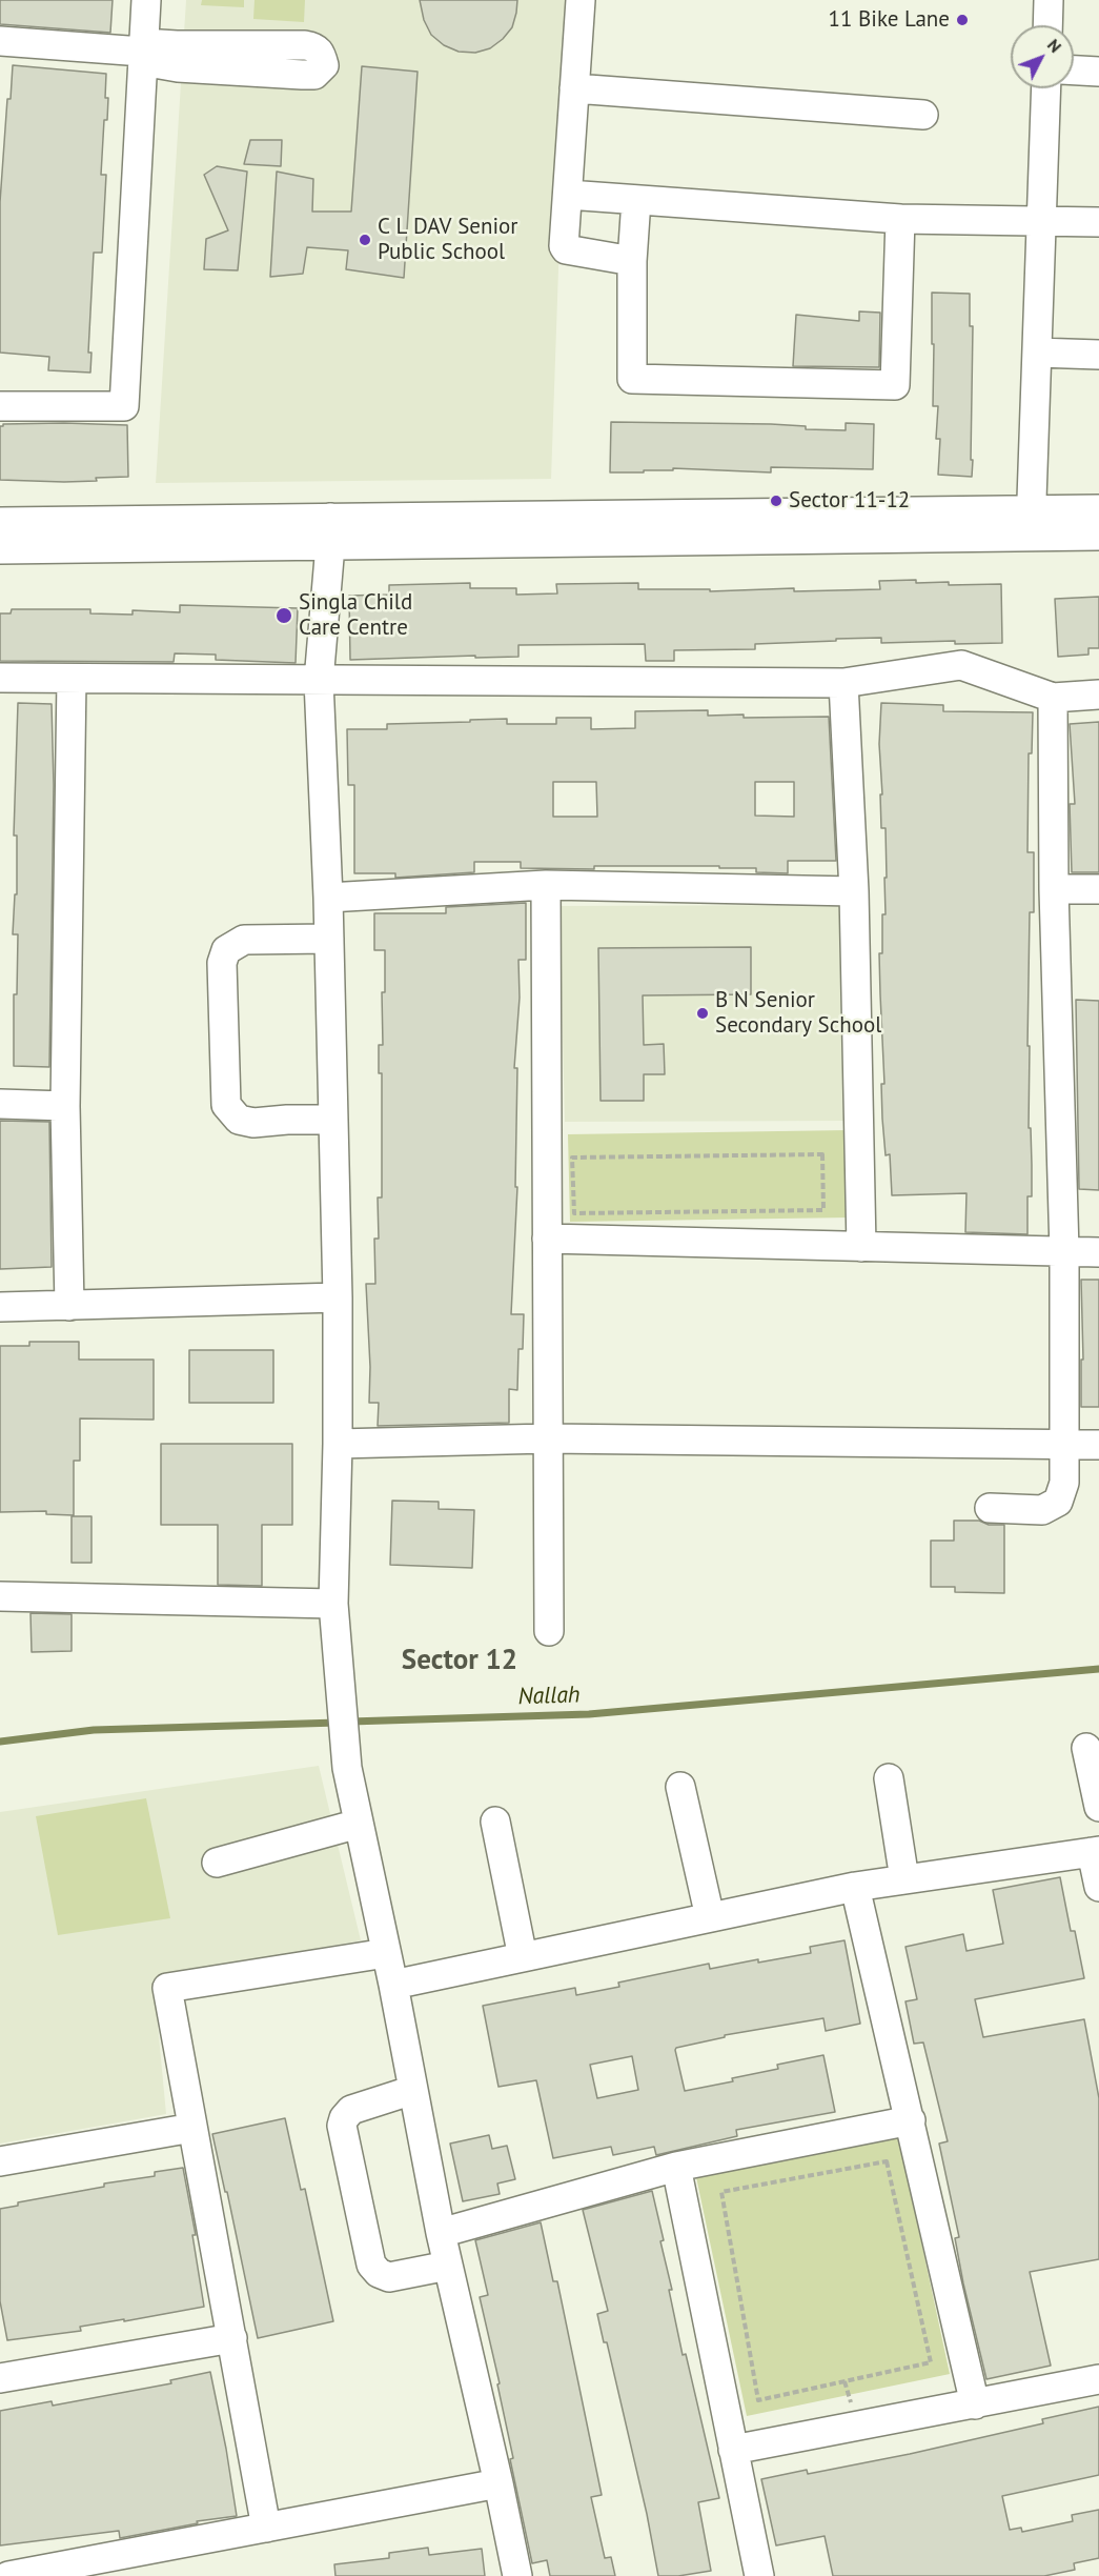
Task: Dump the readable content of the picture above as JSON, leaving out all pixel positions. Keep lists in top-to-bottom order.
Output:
{
  "districts": ["Sector 12"],
  "water": ["Nallah"],
  "places": [
    "11 Bike Lane",
    "C L DAV Senior Public School",
    "Sector 11-12",
    "Singla Child Care Centre",
    "B N Senior Secondary School"
  ],
  "north": "top right"
}
